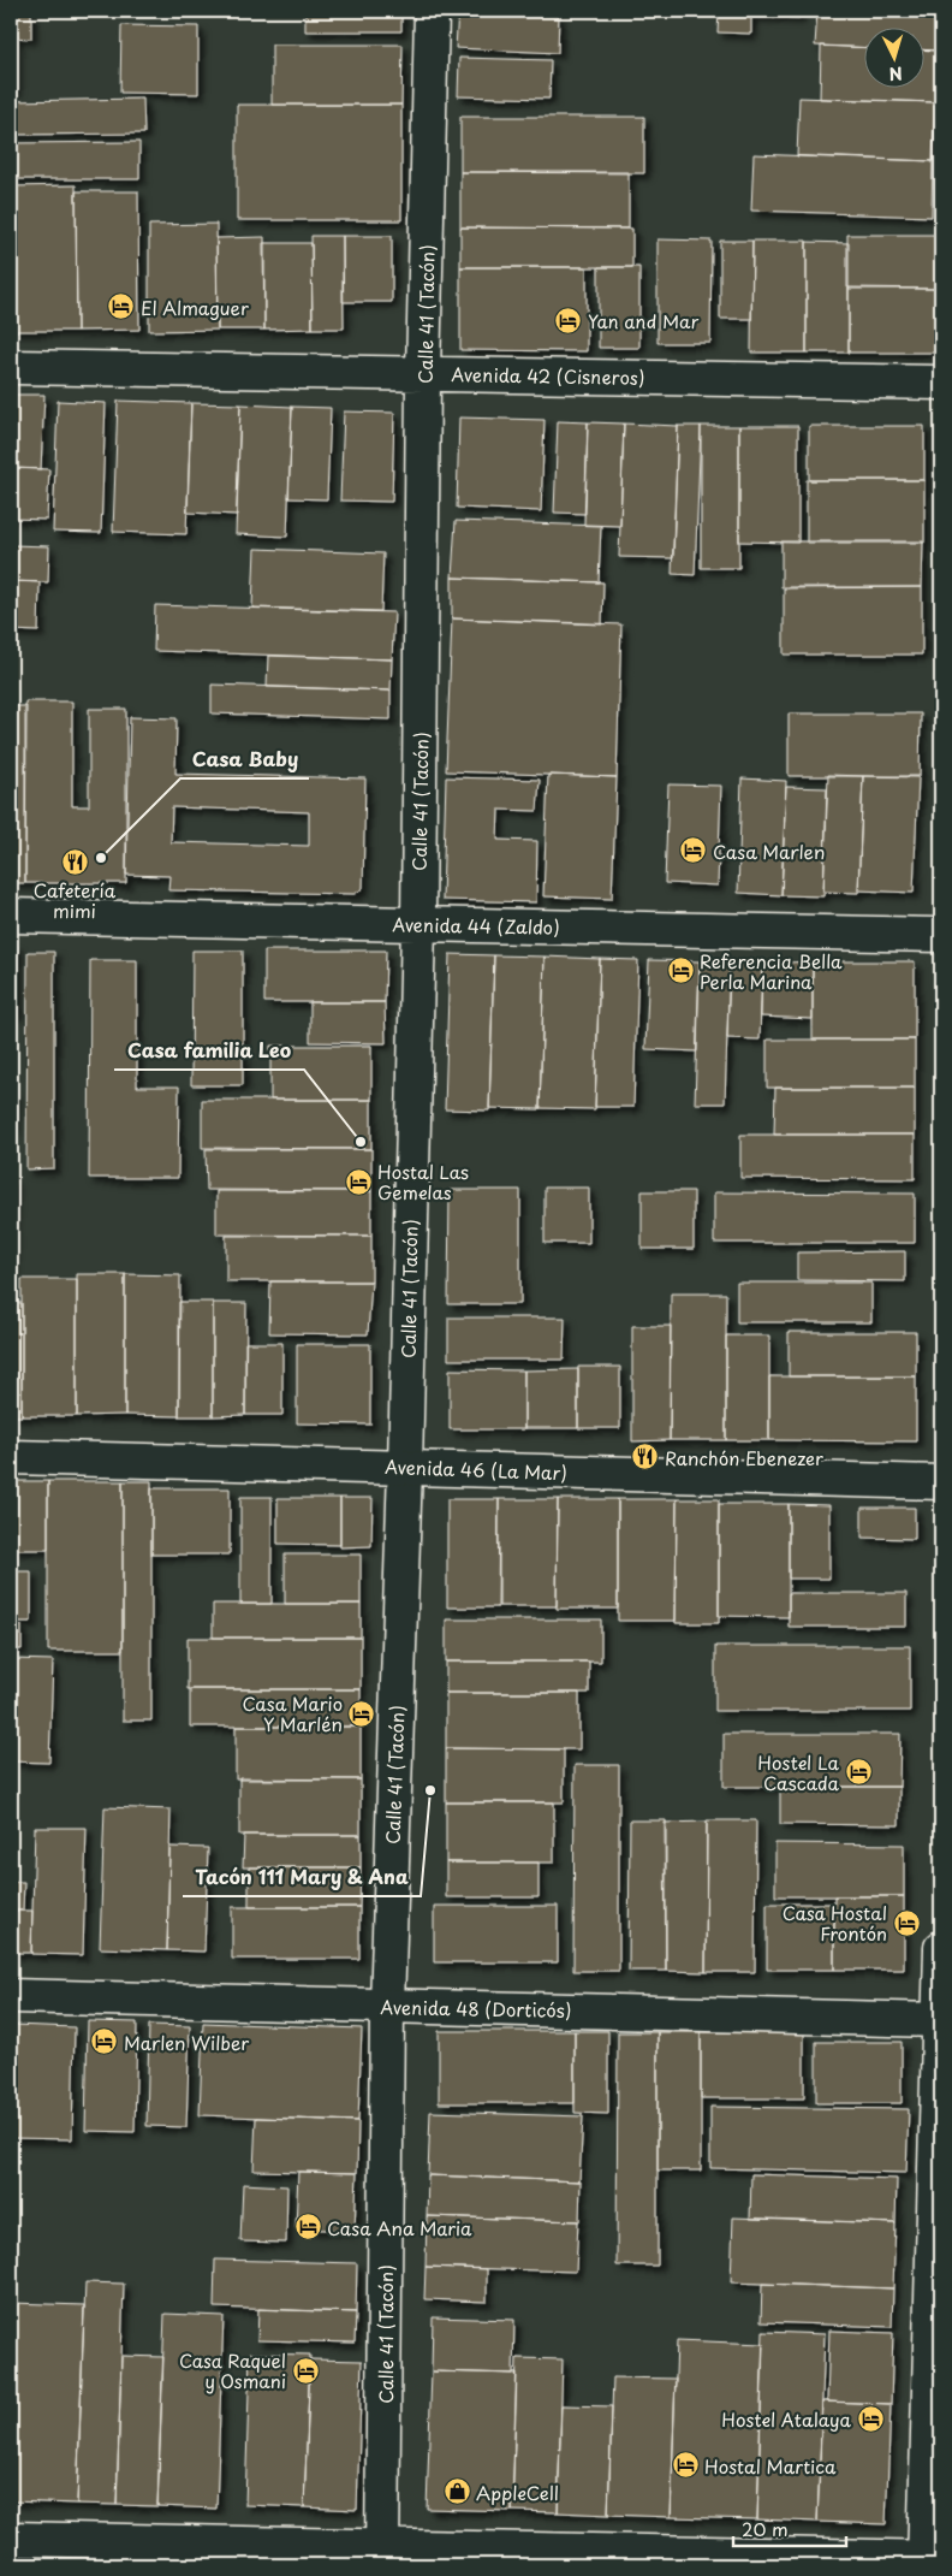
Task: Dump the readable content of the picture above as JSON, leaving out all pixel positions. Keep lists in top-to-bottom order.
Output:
{
  "streets": {
    "street": [
      "Calle 41 (Tacón)",
      "Avenida 42 (Cisneros)",
      "Avenida 44 (Zaldo)",
      "Avenida 46 (La Mar)",
      "Avenida 48 (Dorticós)"
    ]
  },
  "crossings": [
    ["Calle 41 (Tacón)", "Avenida 42 (Cisneros)"],
    ["Calle 41 (Tacón)", "Avenida 44 (Zaldo)"],
    ["Calle 41 (Tacón)", "Avenida 46 (La Mar)"],
    ["Calle 41 (Tacón)", "Avenida 48 (Dorticós)"]
  ],
  "places": {
    "hotel": [
      "El Almaguer",
      "Yan and Mar",
      "Casa Marlen",
      "Referencia Bella Perla Marina",
      "Hostal Las Gemelas",
      "Casa Mario Y Marlén",
      "Hostel La Cascada",
      "Casa Hostal Frontón",
      "Marlen Wilber",
      "Casa Ana Maria",
      "Casa Raquel y Osmani",
      "Hostel Atalaya",
      "Hostal Martica"
    ],
    "other": ["Casa Baby", "Casa familia Leo", "Tacón 111 Mary & Ana"],
    "restaurant": ["Cafetería mimi", "Ranchón Ebenezer"],
    "shop": ["AppleCell"]
  },
  "scale_bar": "20 m",
  "north": "bottom"
}
